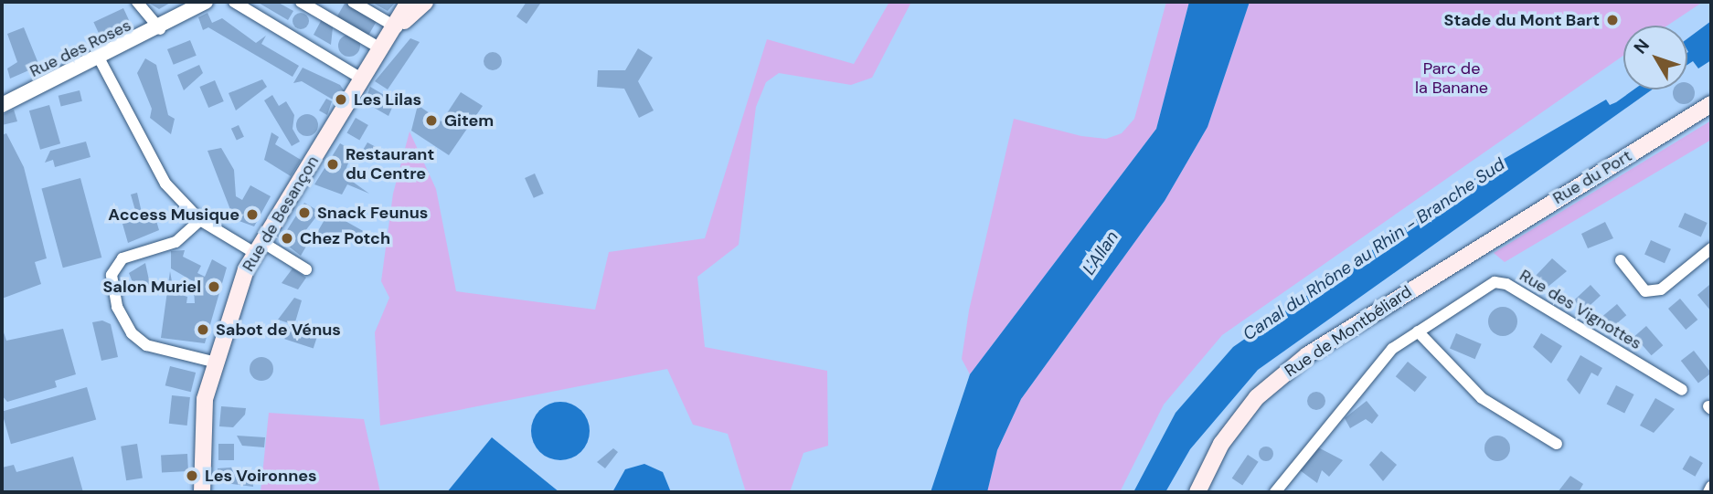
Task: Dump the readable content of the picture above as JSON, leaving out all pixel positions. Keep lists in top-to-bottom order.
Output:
{
  "streets": {
    "main road": ["Rue du Port", "Rue de Besançon", "Rue de Montbéliard"],
    "street": ["Rue des Roses", "Rue des Vignottes"]
  },
  "crossings": [
    ["Rue du Port", "Rue de Montbéliard"]
  ],
  "water": ["Canal du Rhône au Rhin - Branche Sud", "L'Allan"],
  "parks": ["Parc de la Banane"],
  "places": [
    "Stade du Mont Bart",
    "Les Lilas",
    "Gitem",
    "Restaurant du Centre",
    "Snack Feunus",
    "Access Musique",
    "Chez Potch",
    "Salon Muriel",
    "Sabot de Vénus",
    "Les Voironnes"
  ],
  "north": "top left"
}
